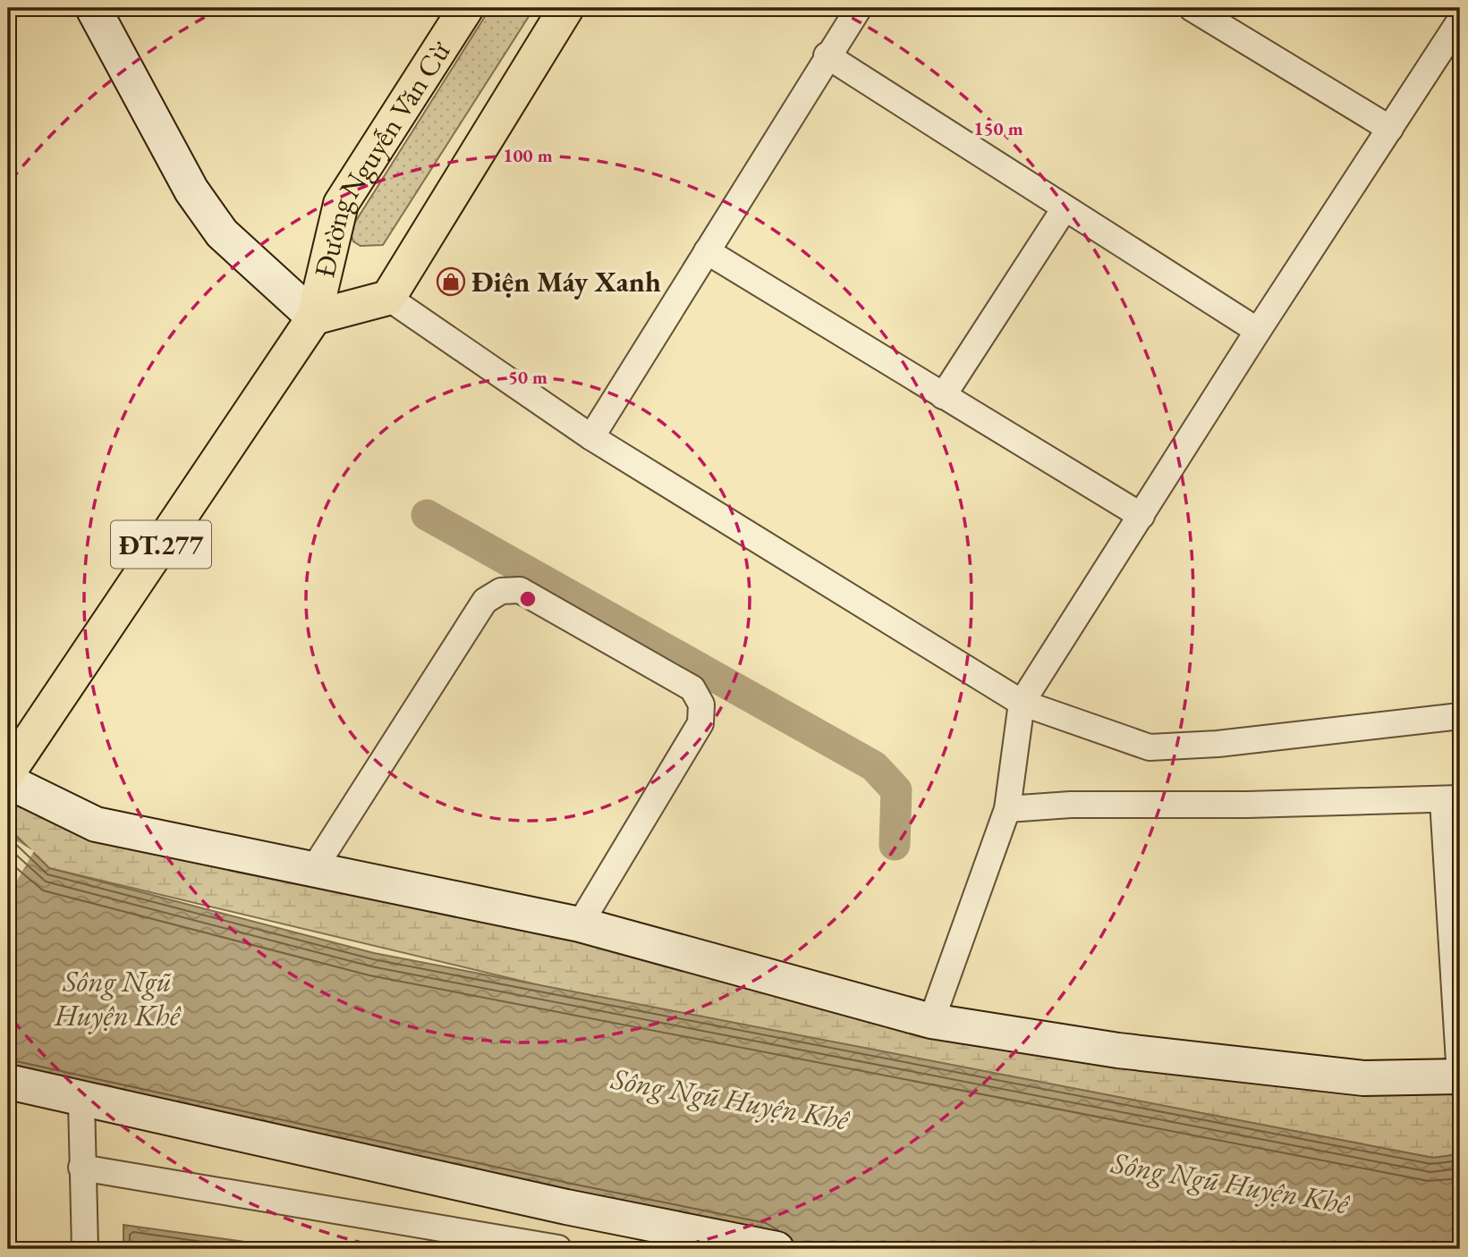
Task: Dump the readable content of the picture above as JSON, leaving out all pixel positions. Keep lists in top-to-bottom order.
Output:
{
  "streets": {
    "main road": ["Đường Nguyễn Văn Cừ", "ĐT.277"]
  },
  "water": ["Sông Ngũ Huyện Khê"],
  "places": {
    "shop": ["Điện Máy Xanh"]
  },
  "rings": ["150 m", "100 m", "50 m"]
}
